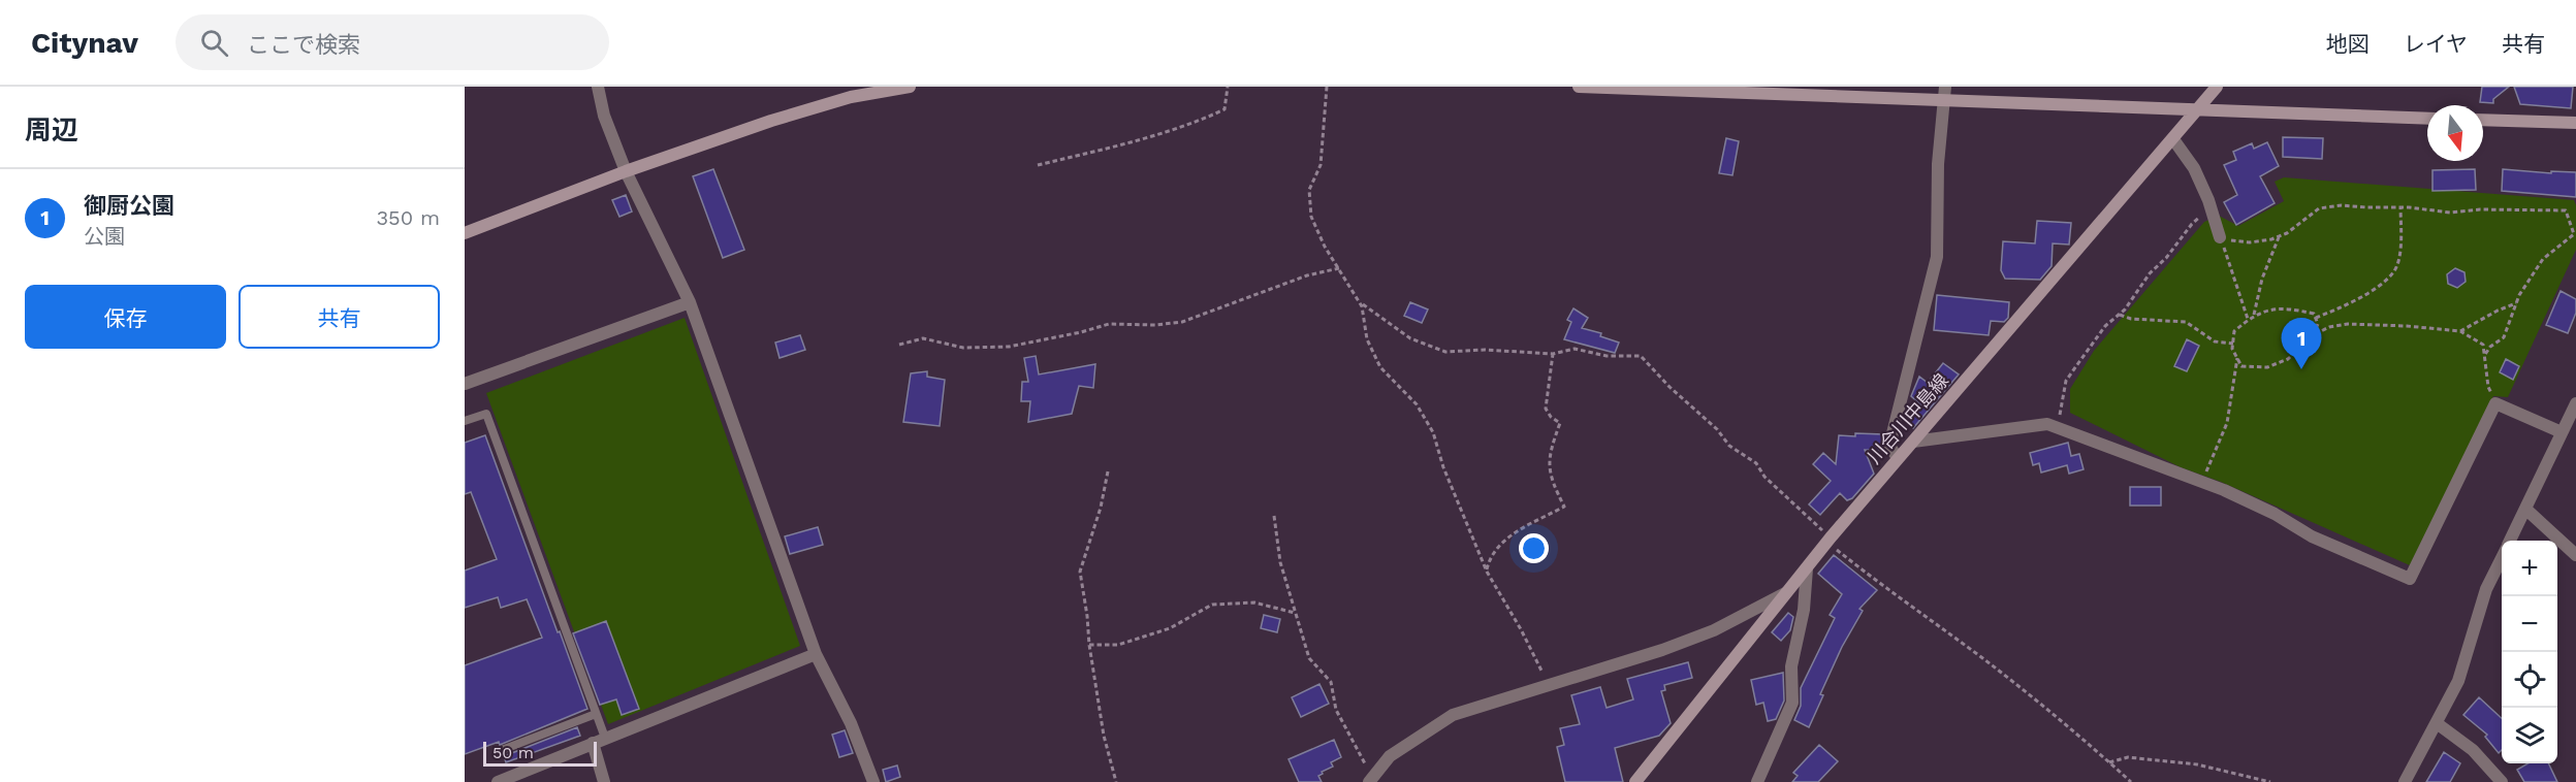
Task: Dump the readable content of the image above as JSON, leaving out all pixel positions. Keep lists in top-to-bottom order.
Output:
{
  "streets": {
    "street": ["川合川中島線"]
  },
  "scale_bar": "50 m",
  "north": "bottom",
  "page": {
    "header": "Citynav",
    "search": "ここで検索",
    "nav": ["地図", "レイヤ", "共有"],
    "heading": "周辺",
    "list": [
      {
        "mark": "1",
        "name": "御厨公園",
        "note": "公園",
        "value": "350 m"
      }
    ],
    "buttons": ["保存", "共有"],
    "pins": "1",
    "map_buttons": ["+", "−"],
    "scale": "50 m"
  }
}
